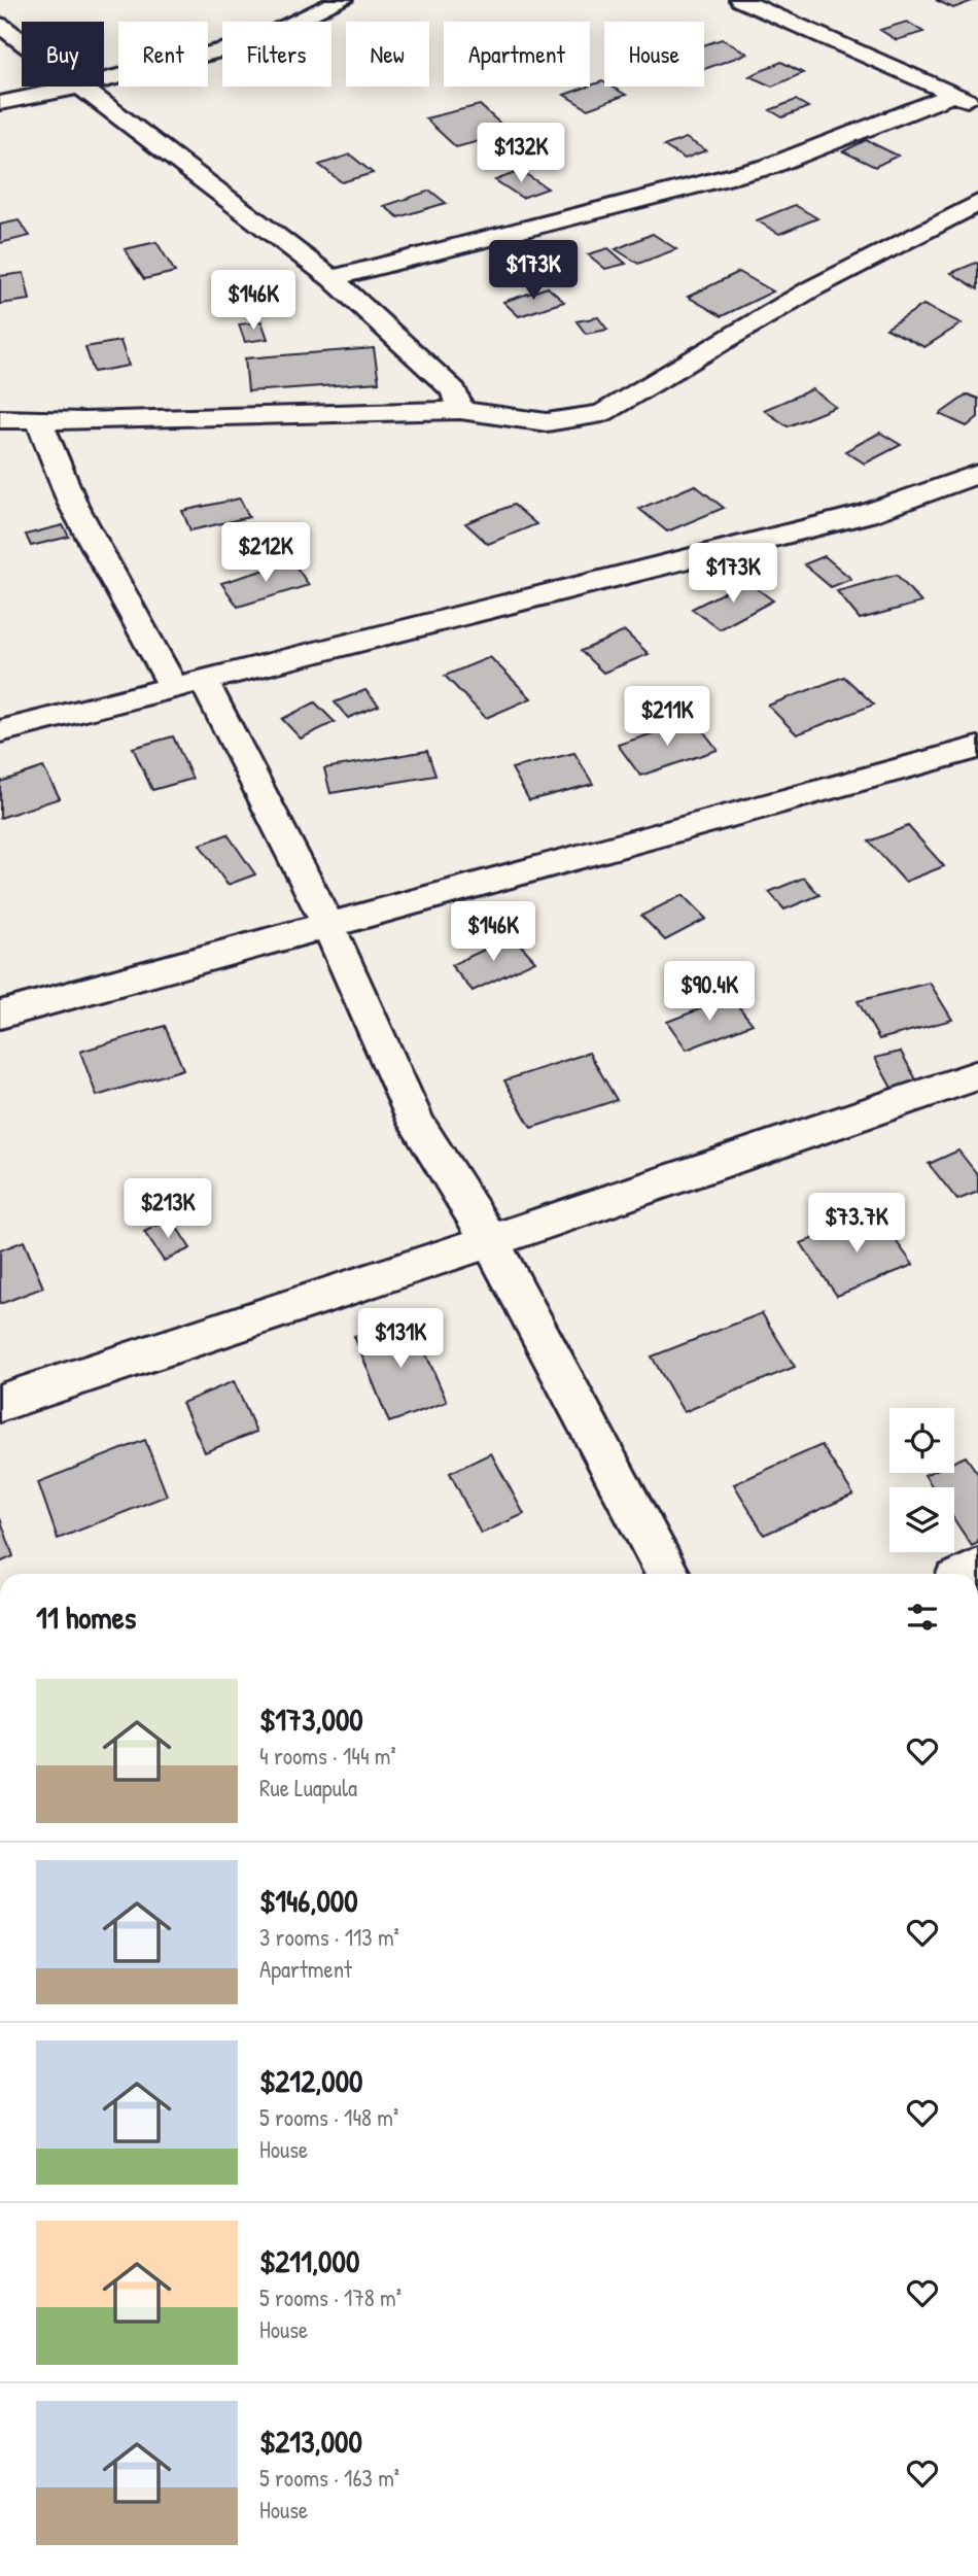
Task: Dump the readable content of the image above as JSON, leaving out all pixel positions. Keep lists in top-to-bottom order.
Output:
{
  "page": {
    "chip": [
      "Buy",
      "Rent",
      "Filters",
      "New",
      "Apartment",
      "House"
    ],
    "price": [
      "$132K",
      "$173K",
      "$146K",
      "$212K",
      "$173K",
      "$211K",
      "$146K",
      "$90.4K",
      "$213K",
      "$73.7K",
      "$131K"
    ],
    "heading": "11 homes",
    "list": [
      {
        "name": "$173,000",
        "note": "4 rooms · 144 m² · Rue Luapula"
      },
      {
        "name": "$146,000",
        "note": "3 rooms · 113 m² · Apartment"
      },
      {
        "name": "$212,000",
        "note": "5 rooms · 148 m² · House"
      },
      {
        "name": "$211,000",
        "note": "5 rooms · 178 m² · House"
      },
      {
        "name": "$213,000",
        "note": "5 rooms · 163 m² · House"
      }
    ]
  }
}
